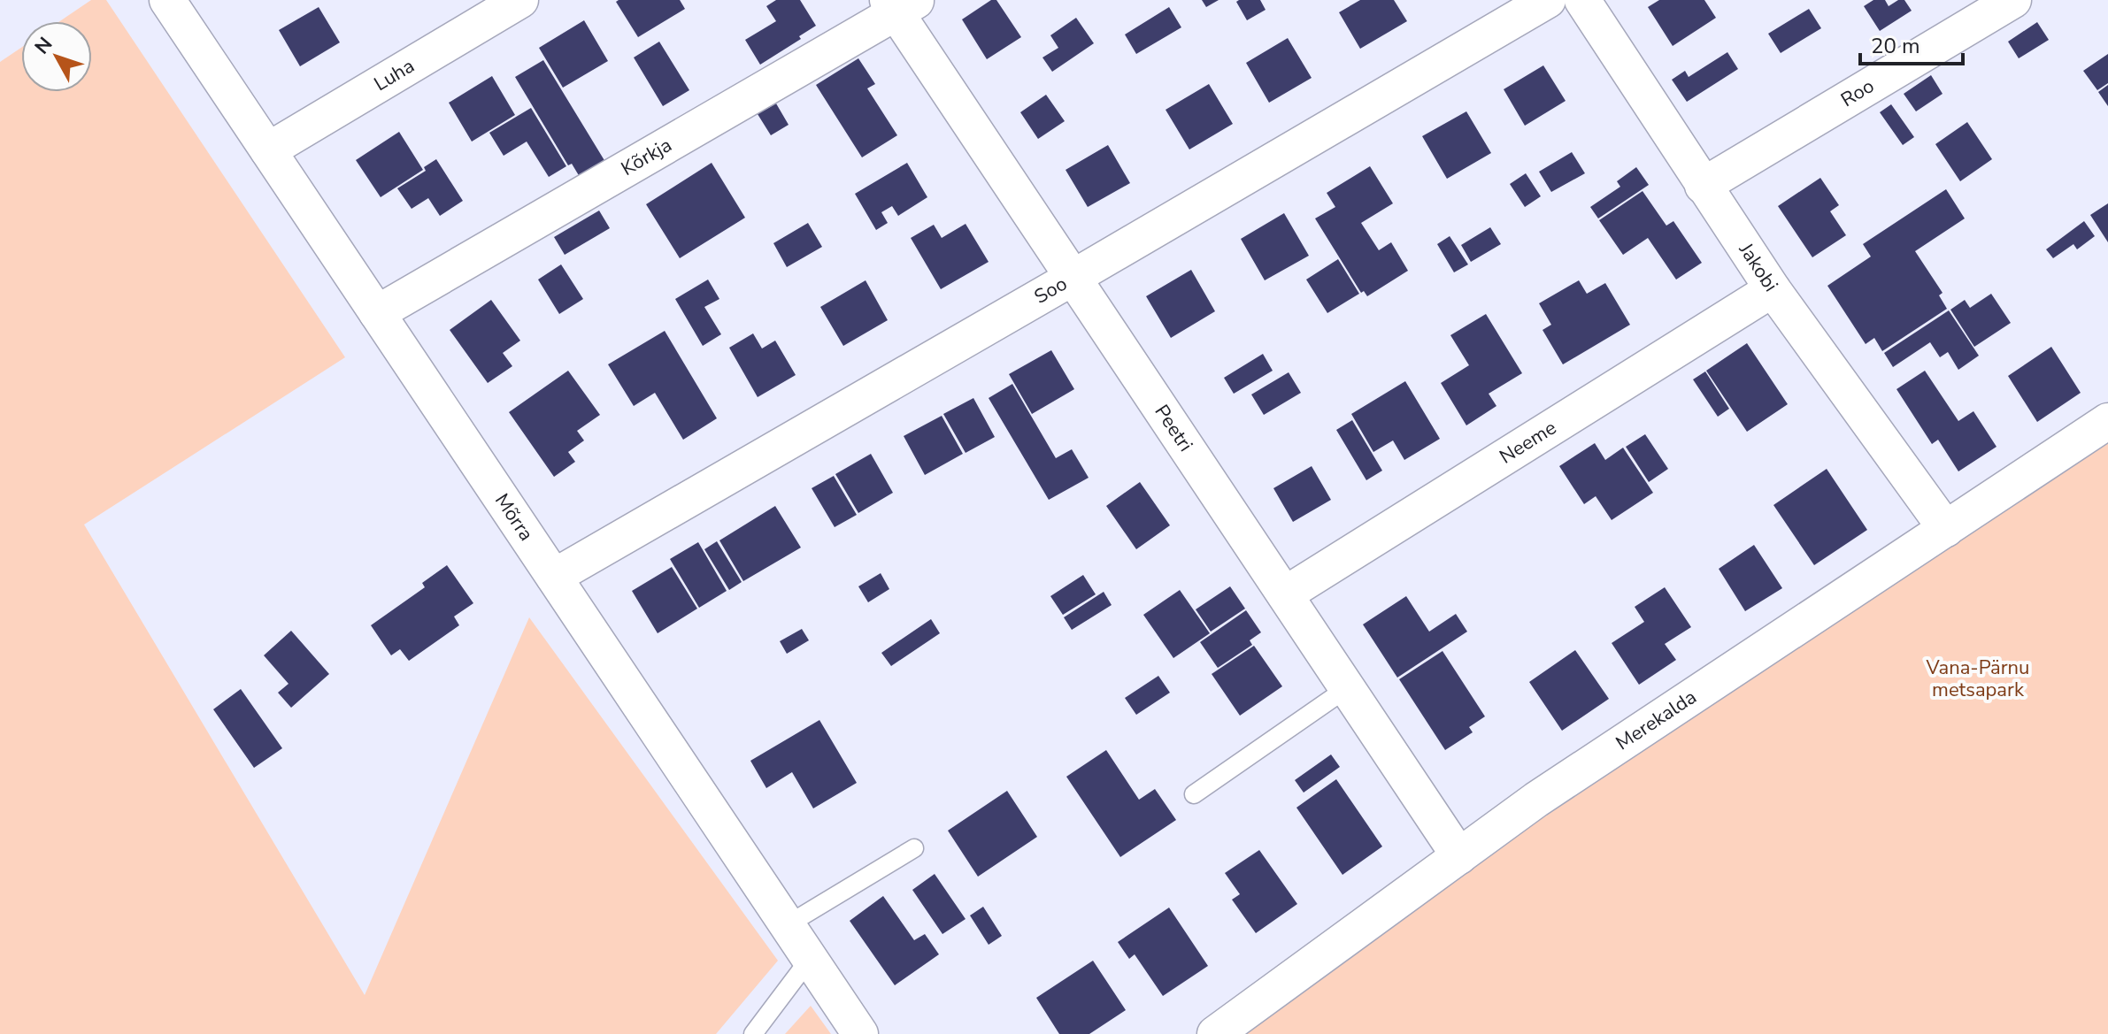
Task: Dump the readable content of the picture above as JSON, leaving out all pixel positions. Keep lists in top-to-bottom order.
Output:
{
  "streets": {
    "street": [
      "Luha",
      "Roo",
      "Kõrkja",
      "Jakobi",
      "Soo",
      "Peetri",
      "Neeme",
      "Mõrra",
      "Merekalda"
    ]
  },
  "crossings": [
    ["Luha", "Mõrra"],
    ["Roo", "Jakobi"],
    ["Kõrkja", "Peetri"],
    ["Kõrkja", "Mõrra"],
    ["Jakobi", "Neeme"],
    ["Jakobi", "Merekalda"],
    ["Soo", "Peetri"],
    ["Soo", "Mõrra"],
    ["Peetri", "Neeme"],
    ["Peetri", "Merekalda"]
  ],
  "parks": ["Vana-Pärnu metsapark"],
  "scale_bar": "20 m",
  "north": "top left"
}
